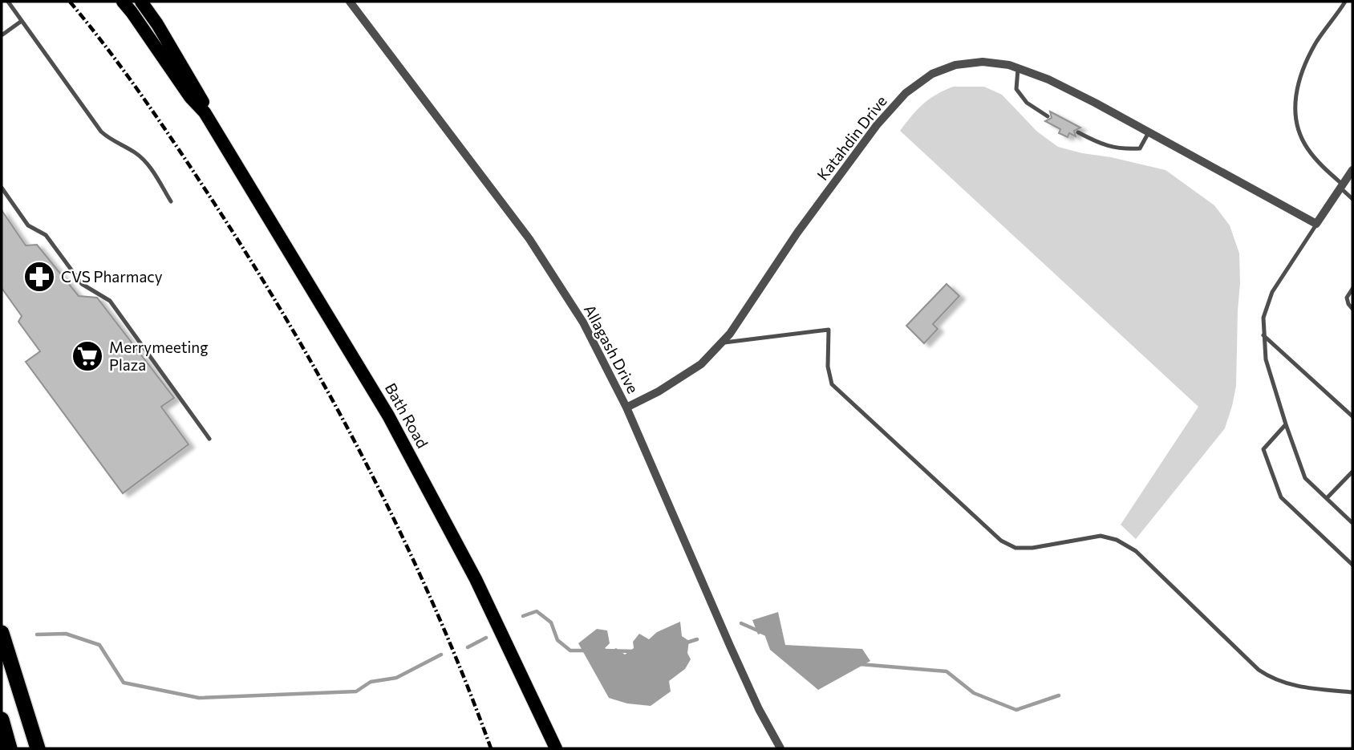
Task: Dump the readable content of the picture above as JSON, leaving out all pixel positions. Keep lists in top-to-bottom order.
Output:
{
  "streets": {
    "main road": ["Bath Road"],
    "street": ["Katahdin Drive", "Allagash Drive"]
  },
  "crossings": [
    ["Katahdin Drive", "Allagash Drive"]
  ],
  "places": {
    "pharmacy": ["CVS Pharmacy"],
    "supermarket": ["Merrymeeting Plaza"]
  }
}
